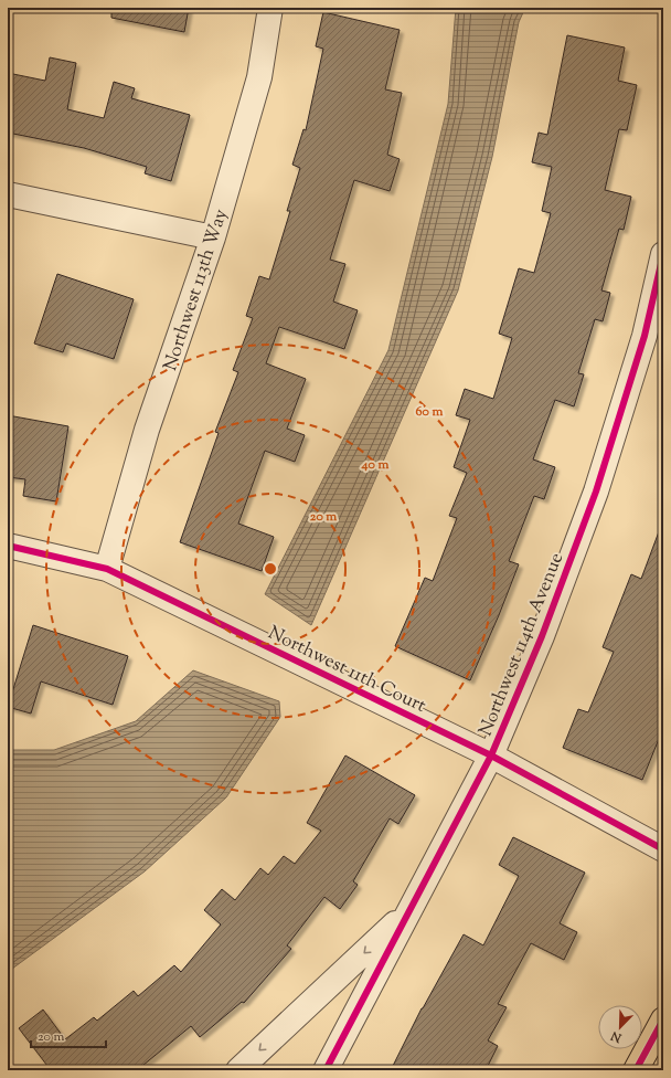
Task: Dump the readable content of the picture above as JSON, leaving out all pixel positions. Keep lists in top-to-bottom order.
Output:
{
  "streets": {
    "street": ["Northwest 113th Way", "Northwest 114th Avenue", "Northwest 11th Court"]
  },
  "crossings": [
    ["Northwest 113th Way", "Northwest 11th Court"],
    ["Northwest 114th Avenue", "Northwest 11th Court"]
  ],
  "scale_bar": "20 m",
  "north": "bottom left",
  "rings": ["60 m", "40 m", "20 m"]
}
